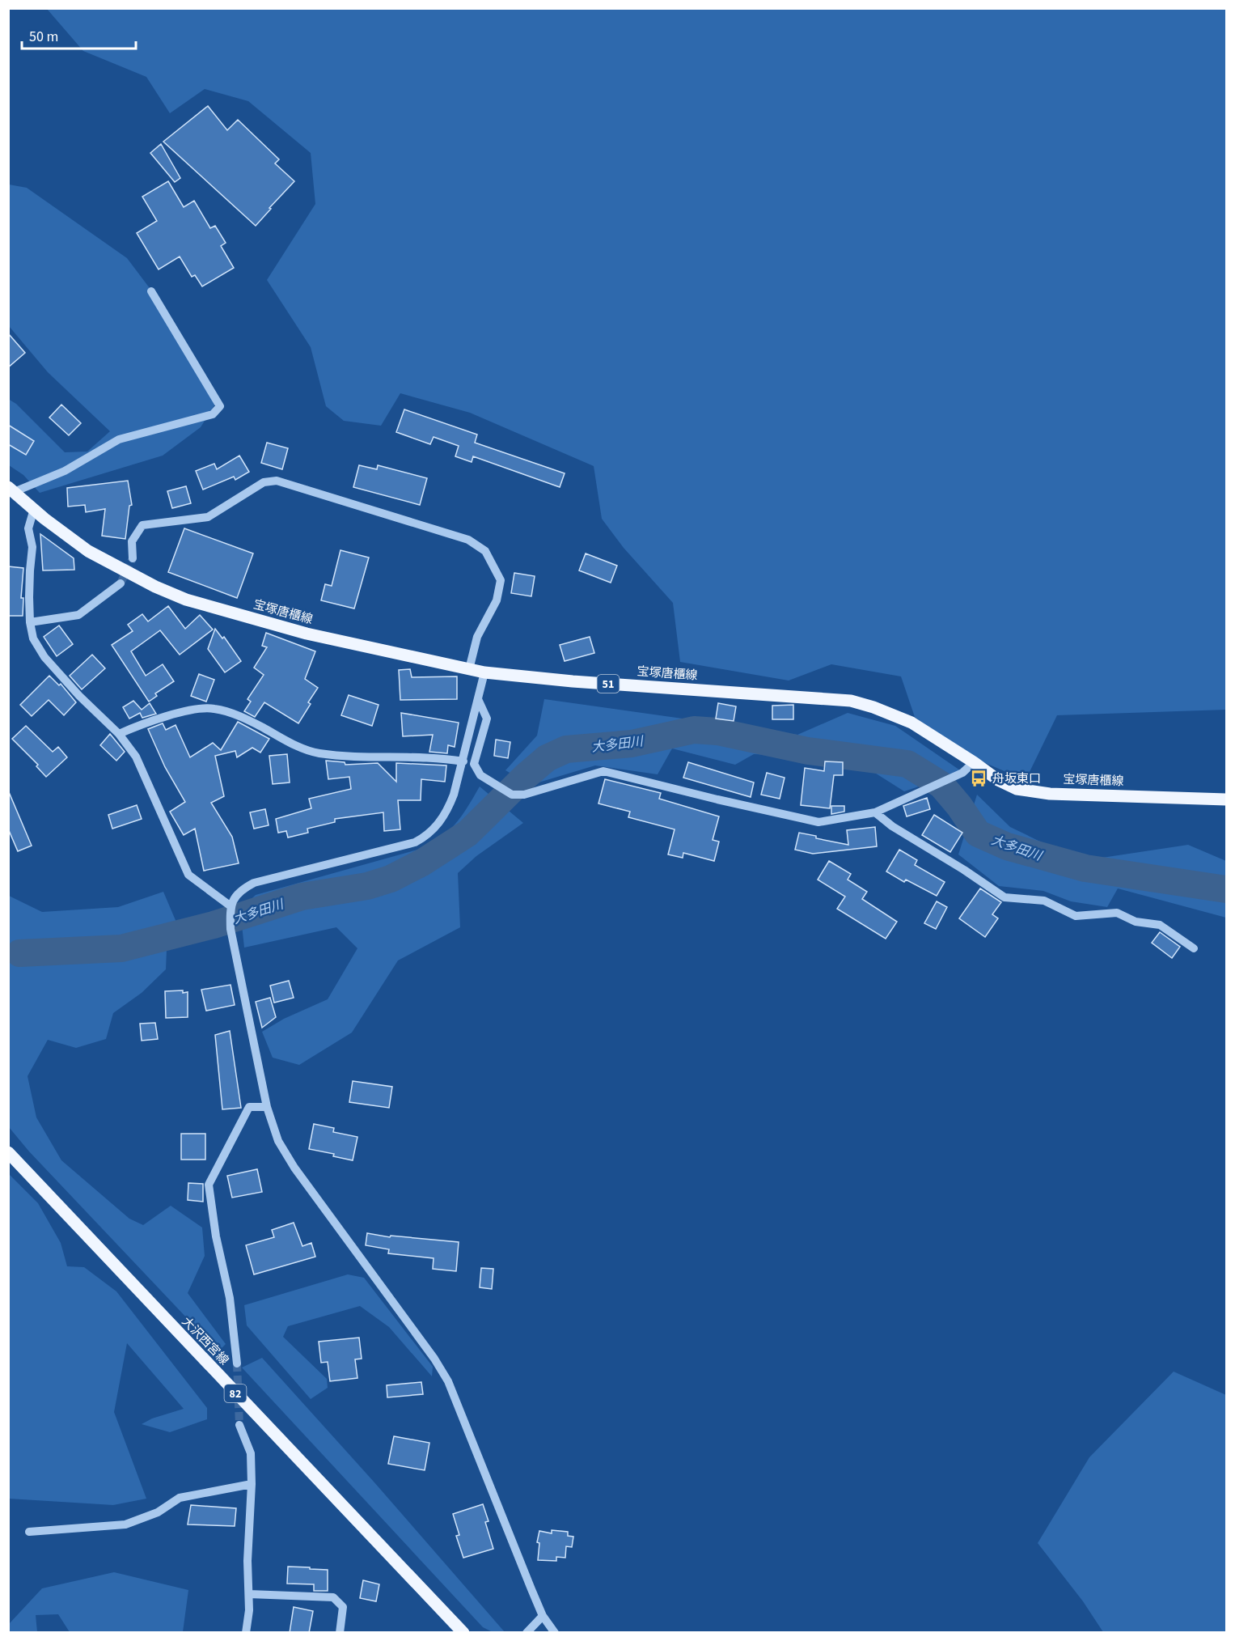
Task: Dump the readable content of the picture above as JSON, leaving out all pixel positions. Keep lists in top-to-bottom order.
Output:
{
  "streets": {
    "main road": [
      "宝塚唐櫃線",
      "51",
      "大沢西宮線",
      "82"
    ]
  },
  "water": ["大多田川"],
  "places": {
    "bus stop": ["舟坂東口"]
  },
  "scale_bar": "50 m"
}
